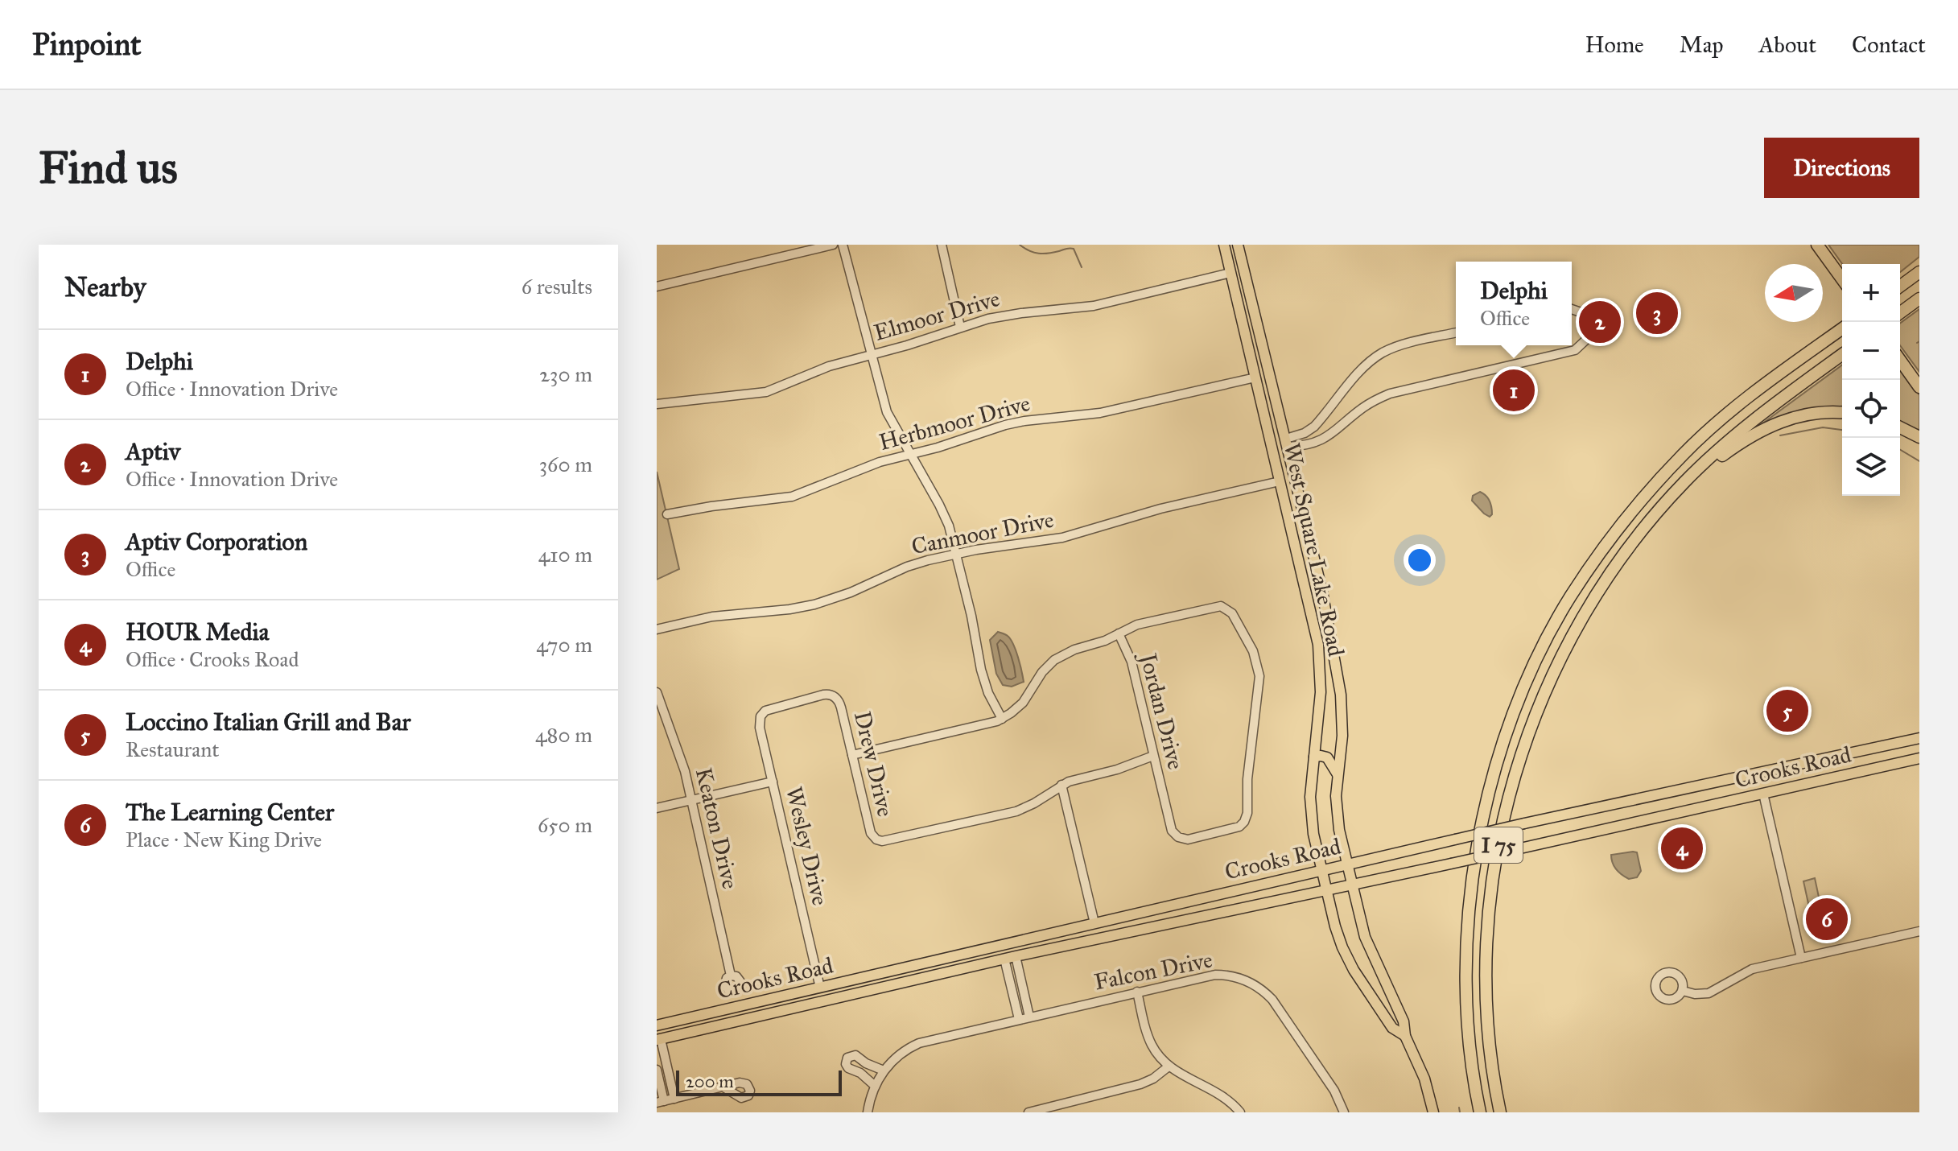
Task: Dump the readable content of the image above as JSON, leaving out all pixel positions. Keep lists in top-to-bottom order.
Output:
{
  "streets": {
    "highway": ["I 75"],
    "main road": ["West Square Lake Road", "Crooks Road"],
    "street": [
      "Elmoor Drive",
      "Herbmoor Drive",
      "Canmoor Drive",
      "Jordan Drive",
      "Drew Drive",
      "Keaton Drive",
      "Wesley Drive",
      "Falcon Drive"
    ]
  },
  "crossings": [
    ["Elmoor Drive", "West Square Lake Road"],
    ["Herbmoor Drive", "West Square Lake Road"],
    ["Canmoor Drive", "West Square Lake Road"],
    ["West Square Lake Road", "Crooks Road"],
    ["Drew Drive", "Wesley Drive"],
    ["Crooks Road", "Wesley Drive"]
  ],
  "scale_bar": "200 m",
  "north": "left",
  "page": {
    "header": "Pinpoint",
    "nav": [
      "Home",
      "Map",
      "About",
      "Contact"
    ],
    "buttons": "Directions",
    "title": "Find us",
    "heading": ["Nearby", "6 results"],
    "popup": ["Delphi", "Office"],
    "map_buttons": ["+", "−"],
    "pins": [
      "3",
      "2",
      "1",
      "5",
      "4",
      "6"
    ],
    "list": [
      {
        "mark": "1",
        "name": "Delphi",
        "note": "Office · Innovation Drive",
        "value": "230 m"
      },
      {
        "mark": "2",
        "name": "Aptiv",
        "note": "Office · Innovation Drive",
        "value": "360 m"
      },
      {
        "mark": "3",
        "name": "Aptiv Corporation",
        "note": "Office",
        "value": "410 m"
      },
      {
        "mark": "4",
        "name": "HOUR Media",
        "note": "Office · Crooks Road",
        "value": "470 m"
      },
      {
        "mark": "5",
        "name": "Loccino Italian Grill and Bar",
        "note": "Restaurant",
        "value": "480 m"
      },
      {
        "mark": "6",
        "name": "The Learning Center",
        "note": "Place · New King Drive",
        "value": "650 m"
      }
    ],
    "scale": "200 m"
  }
}
